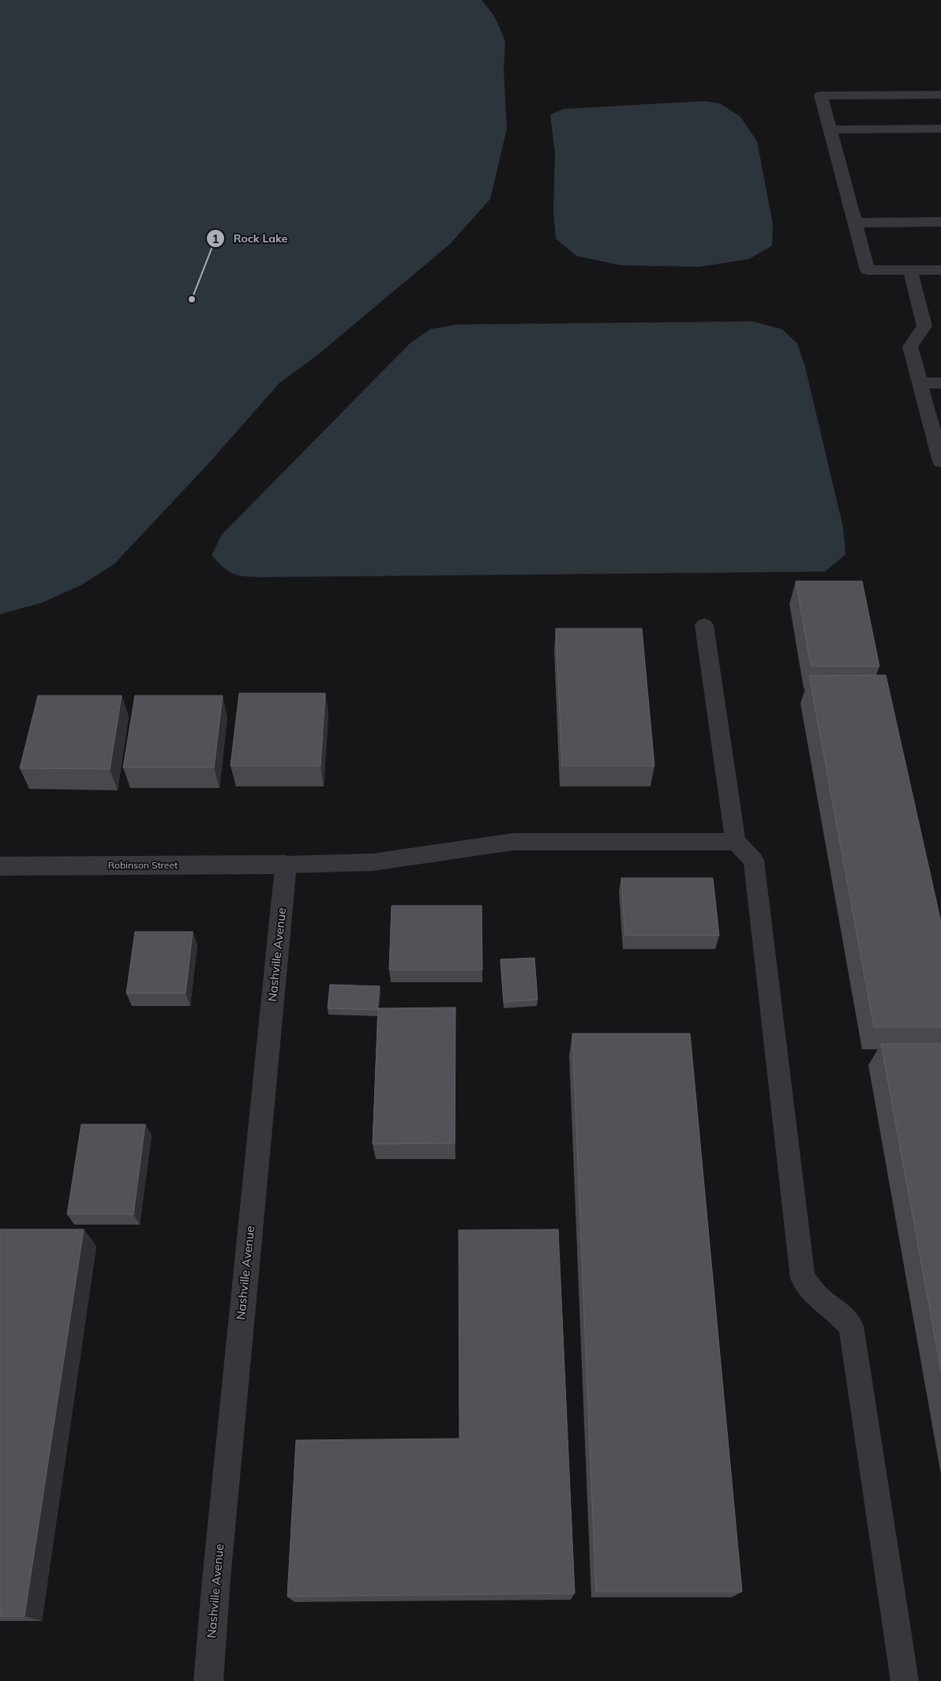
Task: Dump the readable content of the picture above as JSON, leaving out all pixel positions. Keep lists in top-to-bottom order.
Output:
{
  "streets": {
    "street": ["Robinson Street", "Nashville Avenue"]
  },
  "crossings": [
    ["Robinson Street", "Nashville Avenue"]
  ],
  "places": ["Rock Lake"]
}
